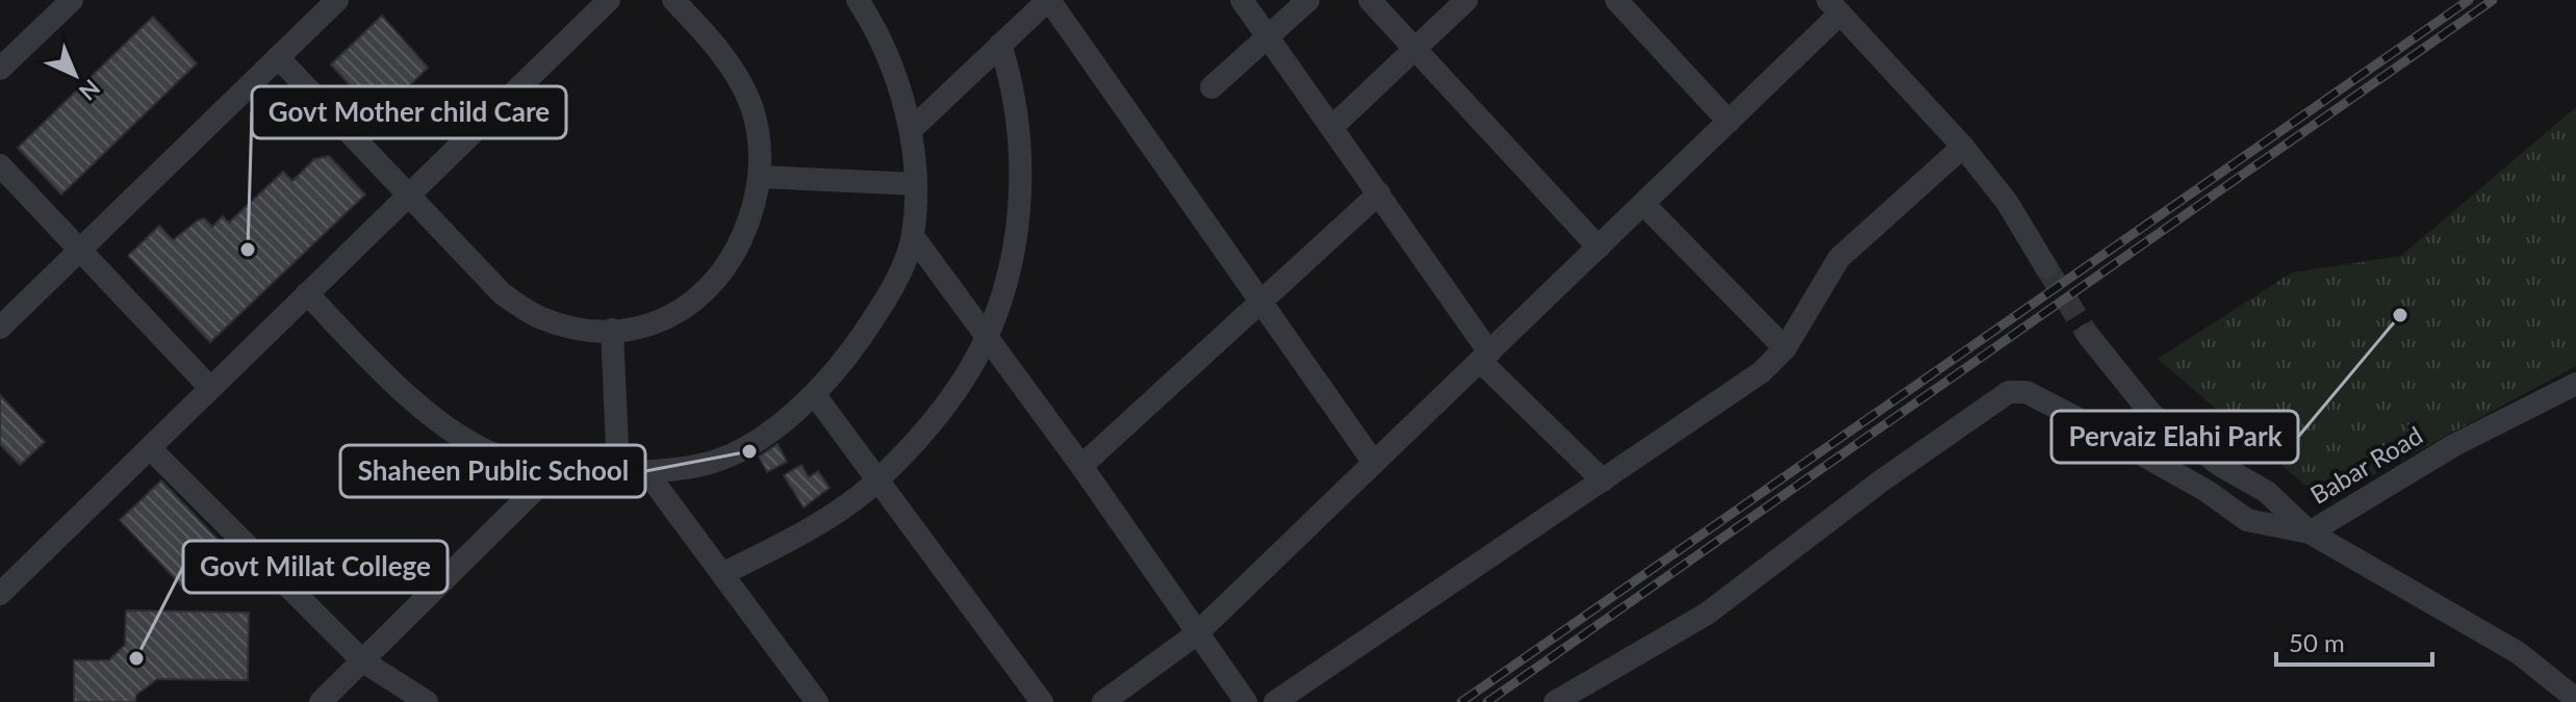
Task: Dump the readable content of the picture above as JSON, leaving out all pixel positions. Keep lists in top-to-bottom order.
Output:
{
  "streets": {
    "street": ["Babar Road"]
  },
  "places": [
    "Govt Mother child Care",
    "Pervaiz Elahi Park",
    "Shaheen Public School",
    "Govt Millat College"
  ],
  "scale_bar": "50 m",
  "north": "bottom right"
}
